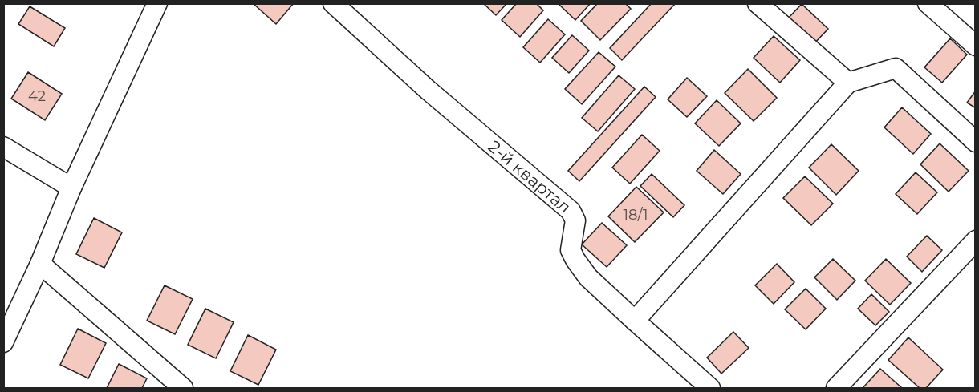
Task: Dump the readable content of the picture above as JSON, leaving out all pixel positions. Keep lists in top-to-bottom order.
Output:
{
  "streets": {
    "street": ["2-й квартал"]
  },
  "house_numbers": ["42", "18/1"]
}
